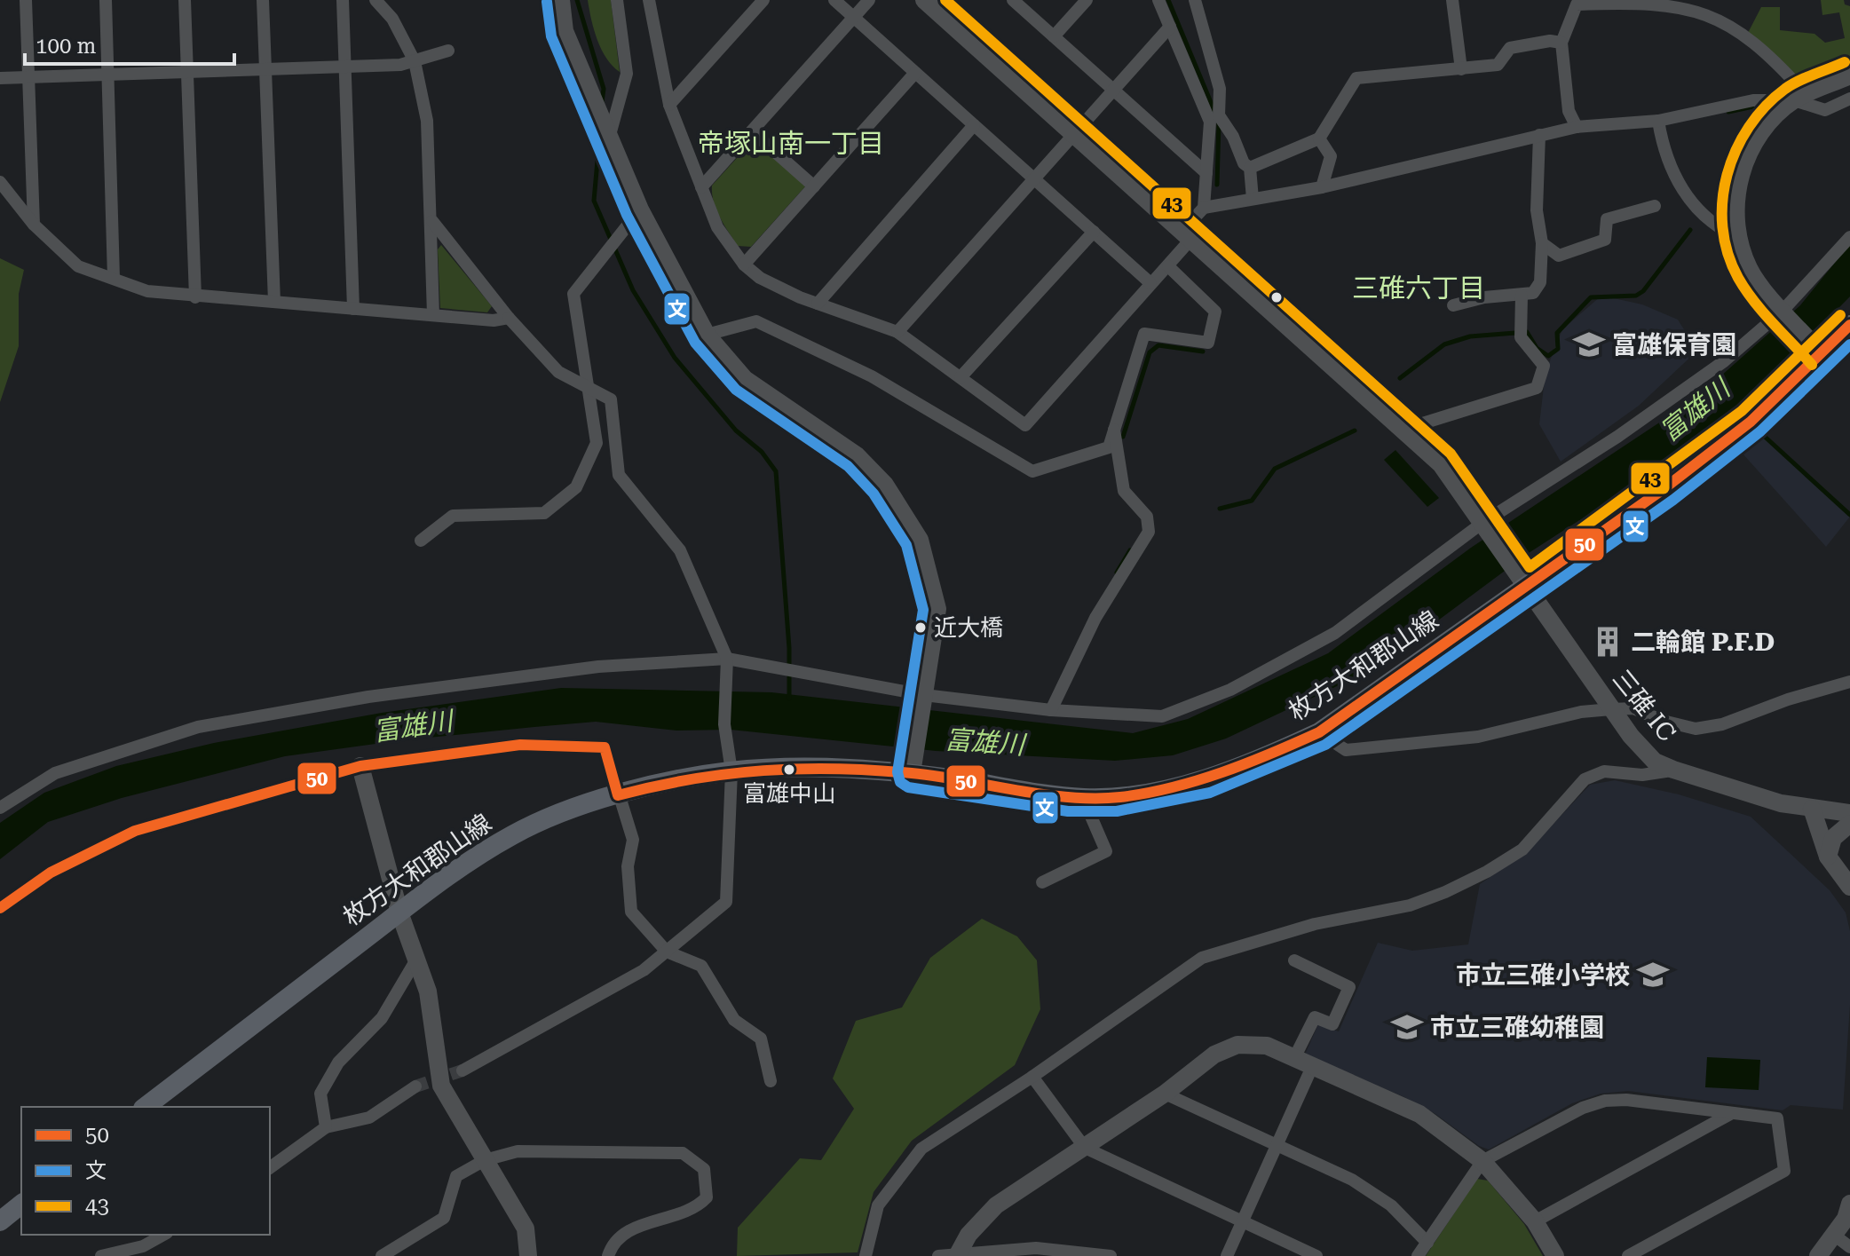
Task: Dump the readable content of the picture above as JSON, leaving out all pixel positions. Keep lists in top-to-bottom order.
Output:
{
  "streets": {
    "main road": ["枚方大和郡山線"],
    "street": ["三碓 IC"]
  },
  "crossings": [
    ["枚方大和郡山線", "三碓 IC"]
  ],
  "districts": ["帝塚山南一丁目", "三碓六丁目"],
  "water": ["富雄川"],
  "places": {
    "school or university": ["富雄保育園", "市立三碓小学校", "市立三碓幼稚園"],
    "other": ["近大橋", "富雄中山"],
    "building": ["二輪館 P.F.D"]
  },
  "lines": ["transit line 43", "transit line 文", "transit line 50"],
  "legend": ["50", "文", "43"],
  "scale_bar": "100 m"
}
